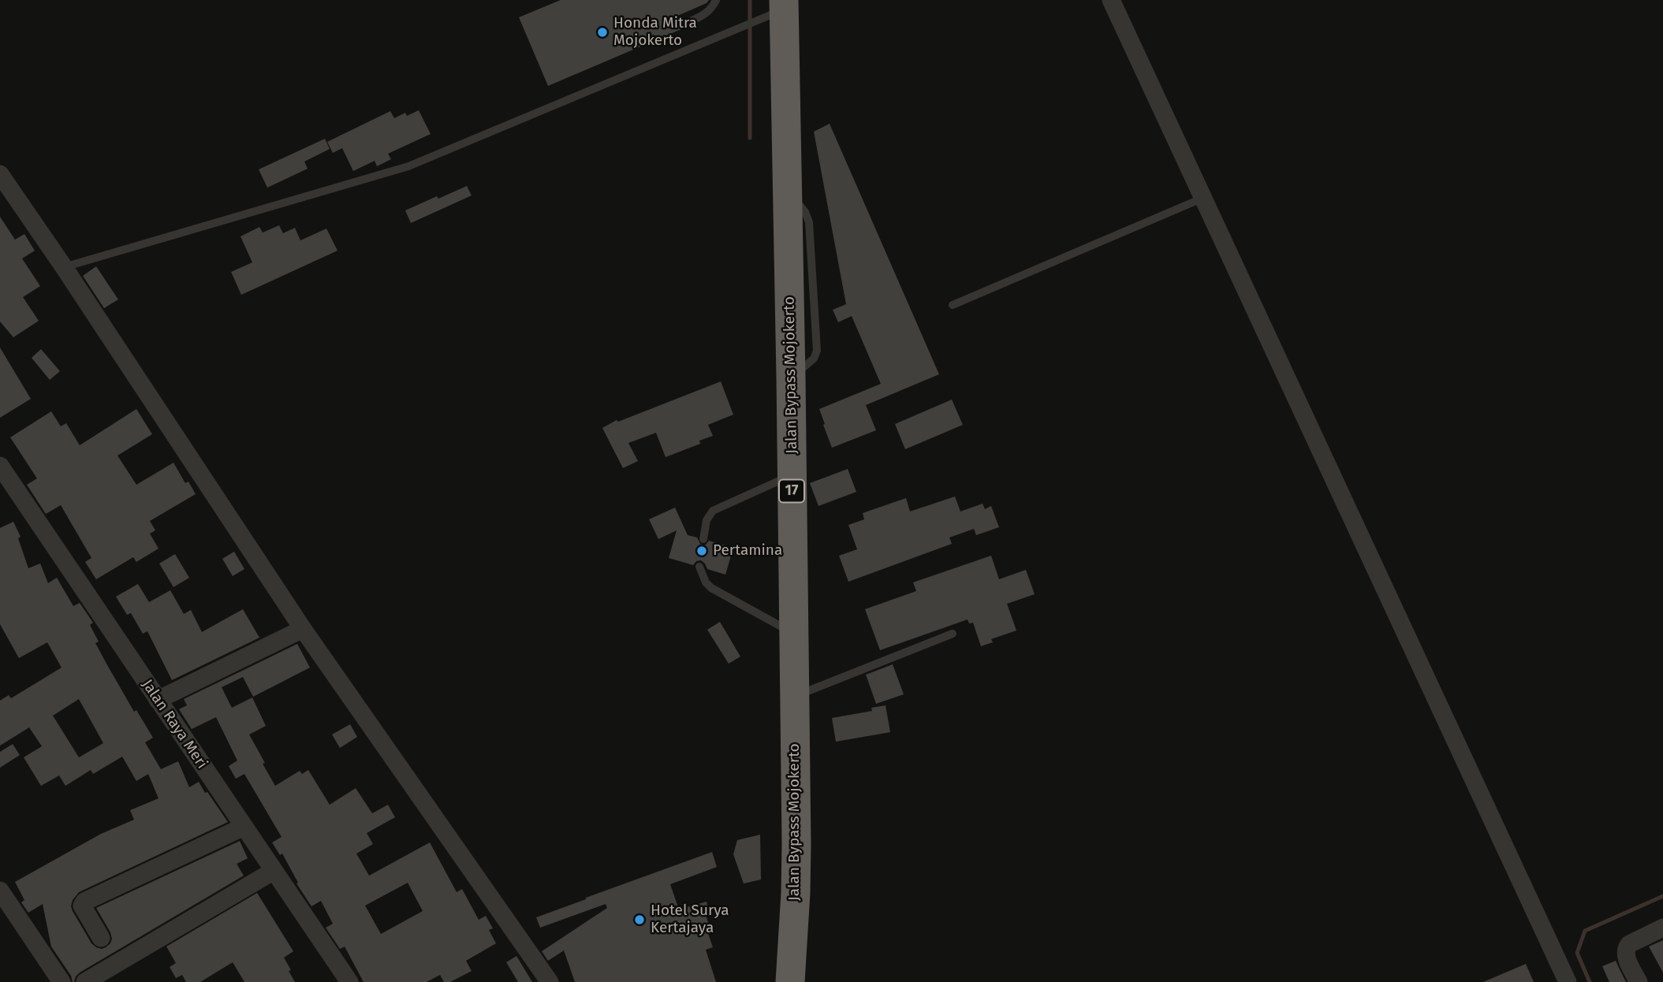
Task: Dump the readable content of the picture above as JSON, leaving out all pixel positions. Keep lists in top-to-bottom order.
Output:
{
  "streets": {
    "highway": ["Jalan Bypass Mojokerto", "17"],
    "street": ["Jalan Raya Meri"]
  },
  "places": ["Honda Mitra Mojokerto", "Pertamina", "Hotel Surya Kertajaya"]
}
